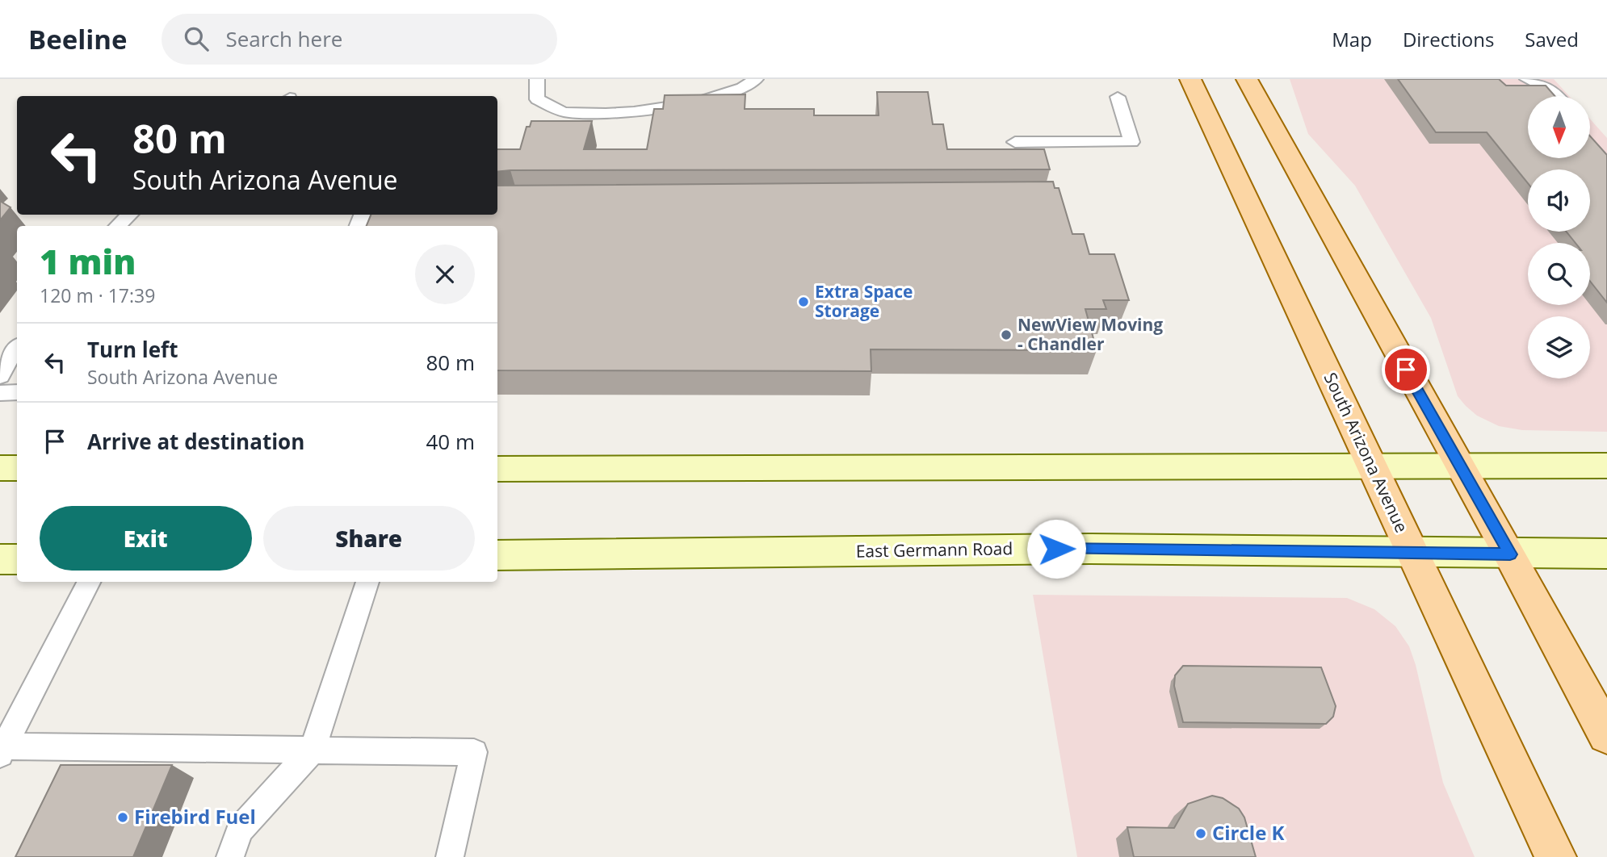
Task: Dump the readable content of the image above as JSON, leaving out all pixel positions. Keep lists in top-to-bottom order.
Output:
{
  "streets": {
    "main road": ["South Arizona Avenue", "East Germann Road"]
  },
  "crossings": [
    ["South Arizona Avenue", "East Germann Road"]
  ],
  "places": [
    "Extra Space Storage",
    "NewView Moving - Chandler",
    "Firebird Fuel",
    "Circle K"
  ],
  "north": "bottom",
  "page": {
    "header": "Beeline",
    "search": "Search here",
    "nav": ["Map", "Directions", "Saved"],
    "turn": ["80 m", "South Arizona Avenue"],
    "heading": ["1 min", "120 m · 17:39"],
    "list": [
      {
        "name": "Turn left",
        "note": "South Arizona Avenue",
        "value": "80 m"
      },
      {
        "name": "Arrive at destination",
        "value": "40 m"
      }
    ],
    "buttons": ["Exit", "Share"]
  }
}
